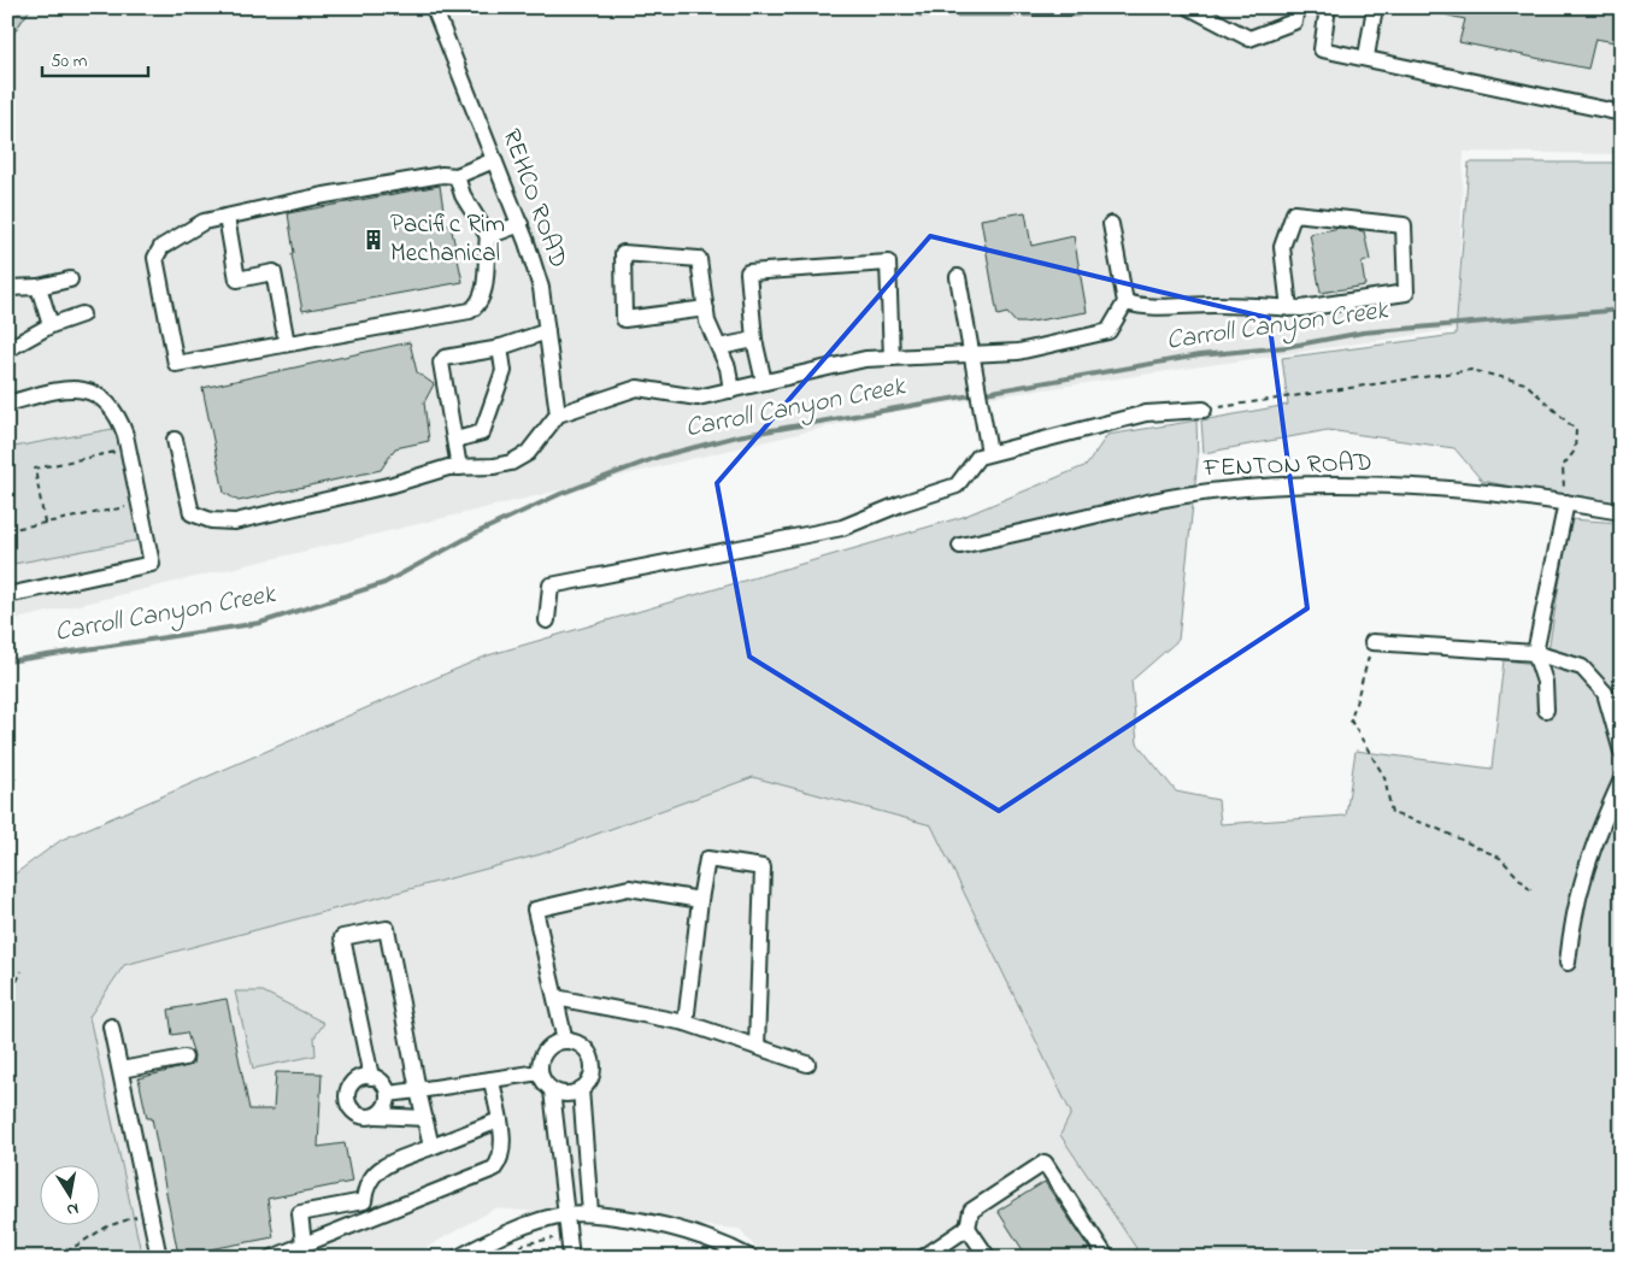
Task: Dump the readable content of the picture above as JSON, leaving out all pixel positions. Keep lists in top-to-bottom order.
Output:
{
  "streets": {
    "street": ["REHCO ROAD", "FENTON ROAD"]
  },
  "water": ["Carroll Canyon Creek"],
  "places": {
    "building": ["Pacific Rim Mechanical"]
  },
  "scale_bar": "50 m",
  "north": "bottom"
}
